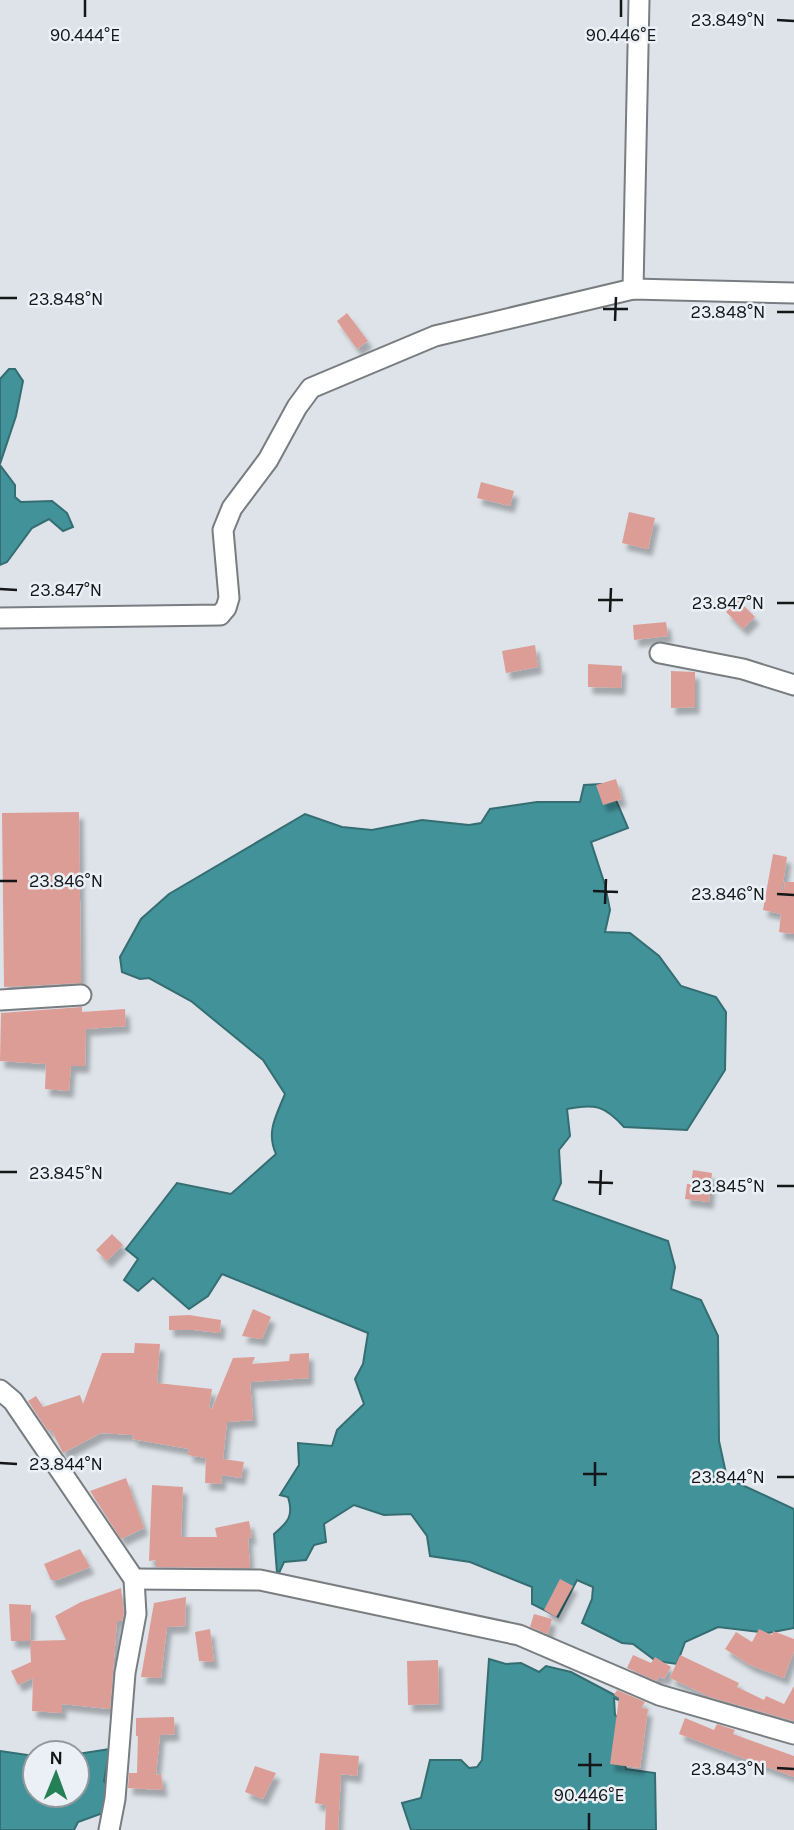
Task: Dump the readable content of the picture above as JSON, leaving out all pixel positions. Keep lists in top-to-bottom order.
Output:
{
  "north": "top",
  "coordinates": [
    "23.849°N",
    "90.444°E",
    "90.446°E",
    "23.848°N",
    "23.847°N",
    "23.846°N",
    "23.845°N",
    "23.844°N",
    "23.843°N"
  ]
}
